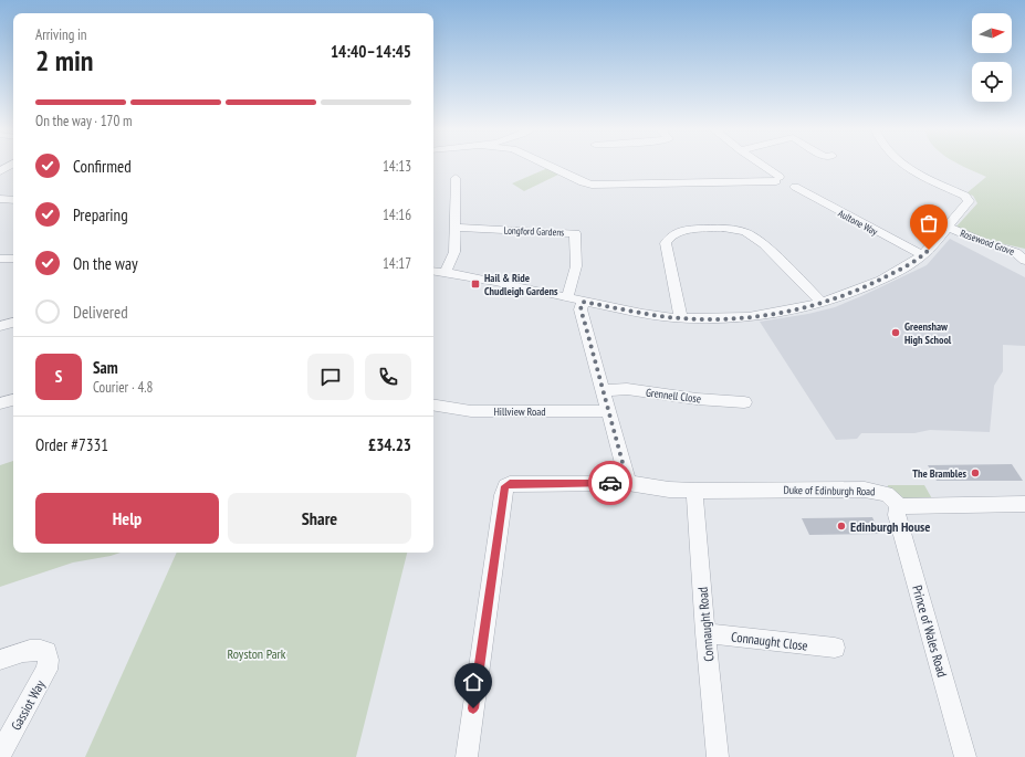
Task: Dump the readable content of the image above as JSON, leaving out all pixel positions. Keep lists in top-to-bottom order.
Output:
{
  "streets": {
    "street": [
      "Aultone Way",
      "Longford Gardens",
      "Rosewood Grove",
      "Grennell Close",
      "Hillview Road",
      "Duke of Edinburgh Road",
      "Connaught Road",
      "Prince of Wales Road",
      "Connaught Close",
      "Gassiot Way"
    ]
  },
  "crossings": [
    ["Duke of Edinburgh Road", "Connaught Road"],
    ["Duke of Edinburgh Road", "Prince of Wales Road"],
    ["Connaught Road", "Connaught Close"]
  ],
  "parks": ["Royston Park"],
  "places": {
    "transit": ["Hail & Ride Chudleigh Gardens"],
    "other": ["Greenshaw High School", "The Brambles", "Edinburgh House"]
  },
  "north": "right",
  "page": {
    "heading": ["2 min", "Arriving in", "14:40–14:45"],
    "panel": [
      "Sam",
      "Courier · 4.8",
      "Order #7331",
      "£34.23"
    ],
    "bar": "On the way · 170 m",
    "list": [
      ["Confirmed", "14:13"],
      ["Preparing", "14:16"],
      ["On the way", "14:17"],
      "Delivered"
    ],
    "round": "S",
    "buttons": ["Help", "Share"]
  }
}
